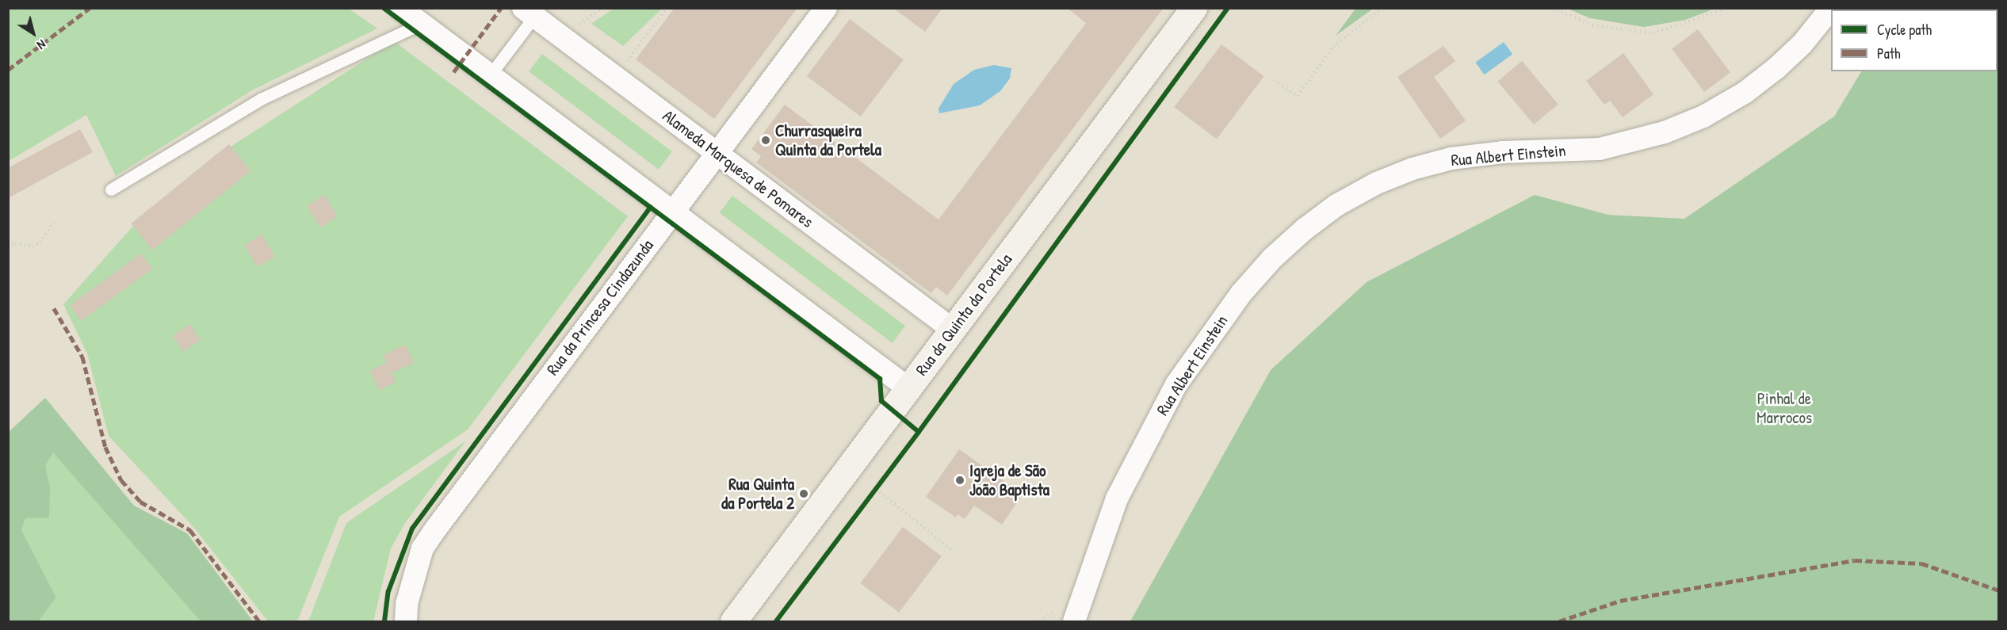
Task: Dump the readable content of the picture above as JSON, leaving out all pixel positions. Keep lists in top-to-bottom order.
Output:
{
  "streets": {
    "street": [
      "Rua Albert Einstein",
      "Alameda Marquesa de Pomares",
      "Rua da Princesa Cindazunda",
      "Rua da Quinta da Portela"
    ]
  },
  "crossings": [
    ["Alameda Marquesa de Pomares", "Rua da Princesa Cindazunda"],
    ["Alameda Marquesa de Pomares", "Rua da Quinta da Portela"]
  ],
  "parks": ["Pinhal de Marrocos"],
  "places": ["Churrasqueira Quinta da Portela", "Igreja de São João Baptista", "Rua Quinta da Portela 2"],
  "legend": ["Cycle path", "Path"],
  "north": "bottom right"
}
